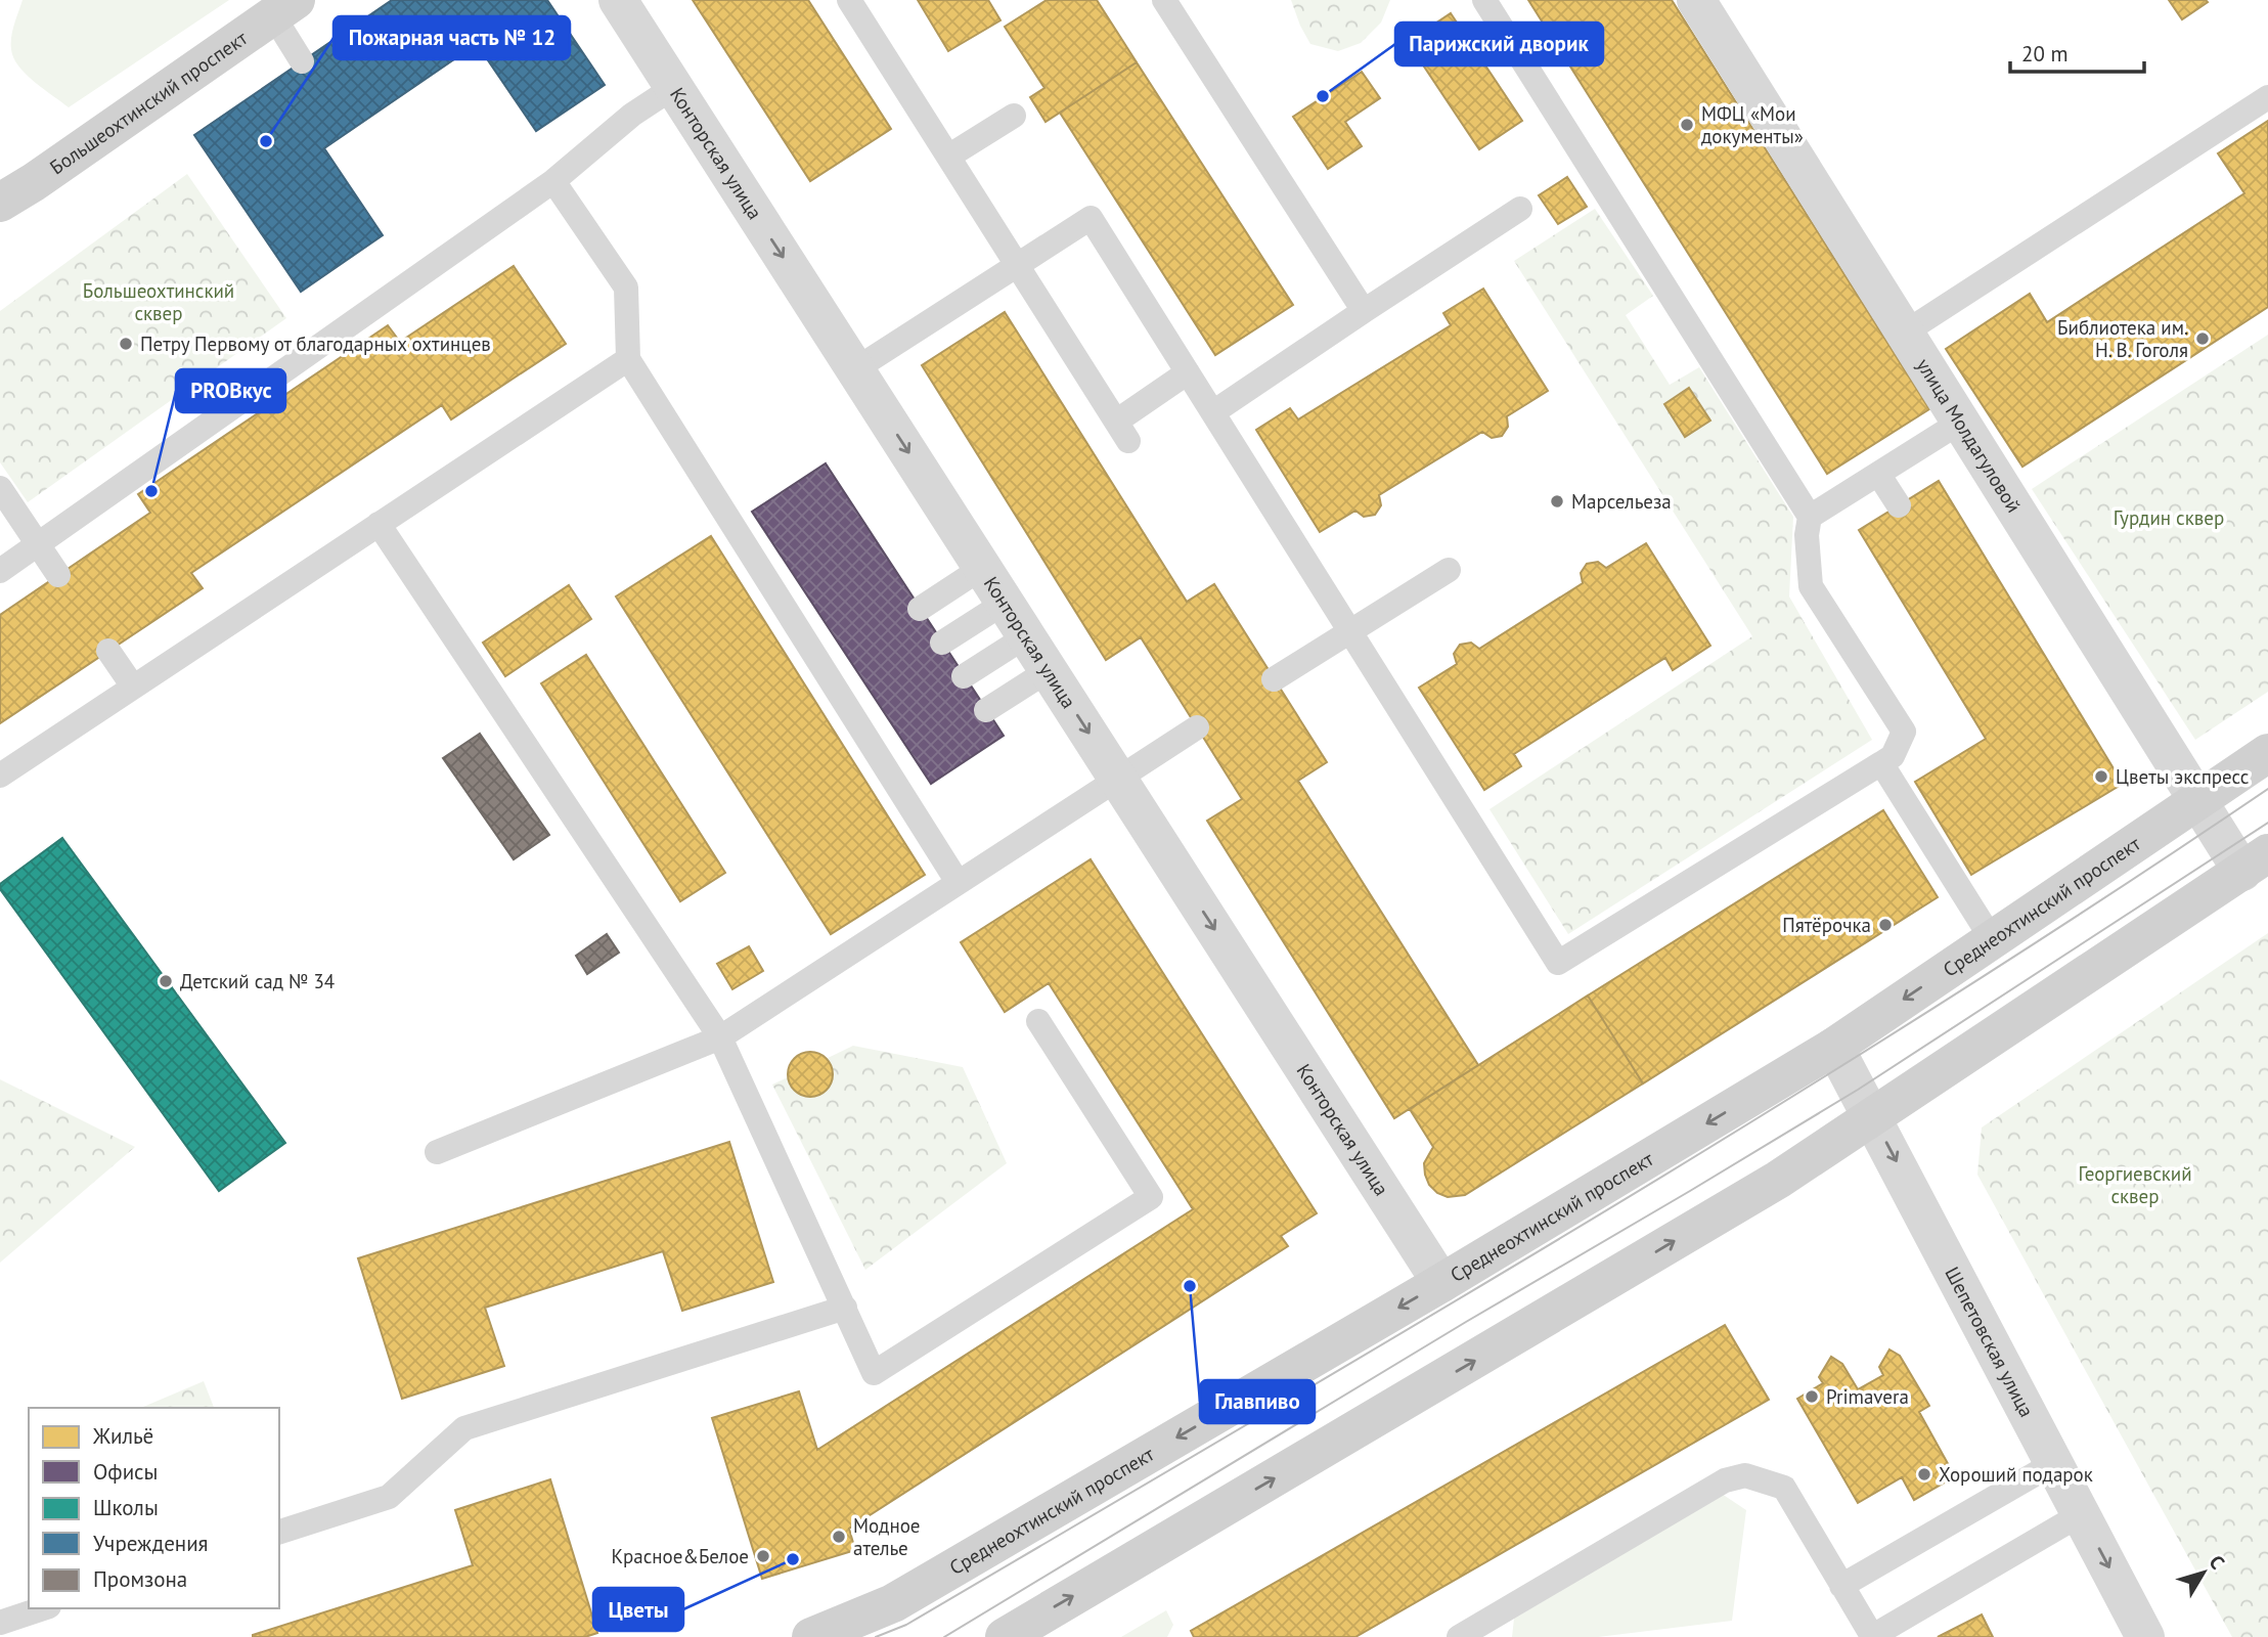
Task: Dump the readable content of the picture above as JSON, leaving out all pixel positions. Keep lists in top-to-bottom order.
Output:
{
  "streets": {
    "main road": ["Большеохтинский проспект", "Среднеохтинский проспект"],
    "street": ["Конторская улица", "улица Молдагуловой", "Шепетовская улица"]
  },
  "crossings": [
    ["Конторская улица", "Среднеохтинский проспект"],
    ["улица Молдагуловой", "Среднеохтинский проспект"],
    ["Среднеохтинский проспект", "Шепетовская улица"]
  ],
  "one_way": ["Конторская улица", "Шепетовская улица"],
  "parks": ["Большеохтинский сквер", "Гурдин сквер", "Георгиевский сквер"],
  "places": [
    "Парижский дворик",
    "МФЦ «Мои документы»",
    "Пожарная часть № 12",
    "Библиотека им. Н. В. Гоголя",
    "Петру Первому от благодарных охтинцев",
    "PROВкус",
    "Марсельеза",
    "Цветы экспресс",
    "Пятёрочка",
    "Детский сад № 34",
    "Главпиво",
    "Primavera",
    "Хороший подарок",
    "Модное ателье",
    "Красное&Белое",
    "Цветы"
  ],
  "legend": [
    "Жильё",
    "Офисы",
    "Школы",
    "Учреждения",
    "Промзона"
  ],
  "scale_bar": "20 m",
  "north": "top right"
}
